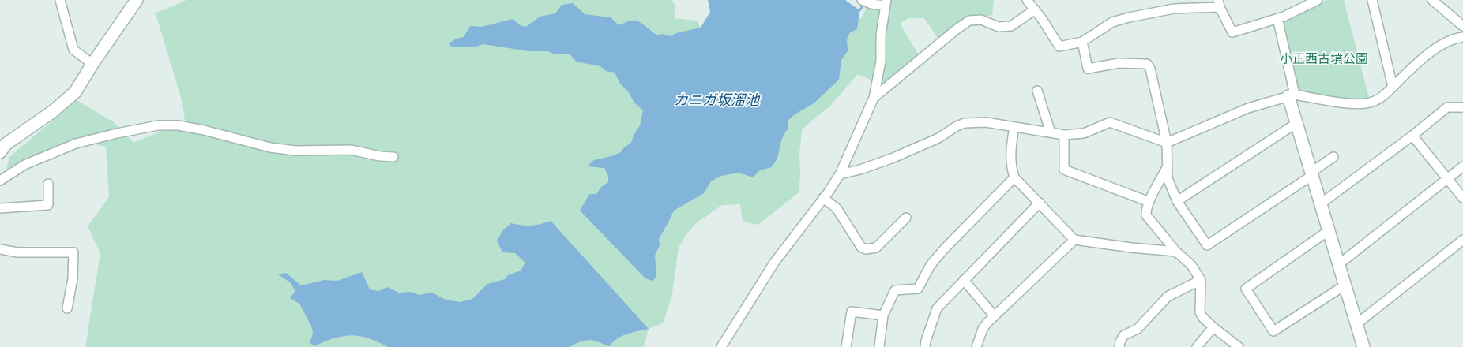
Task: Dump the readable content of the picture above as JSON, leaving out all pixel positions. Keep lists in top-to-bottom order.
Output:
{
  "water": ["カニガ坂溜池"],
  "parks": ["小正西古墳公園"]
}
